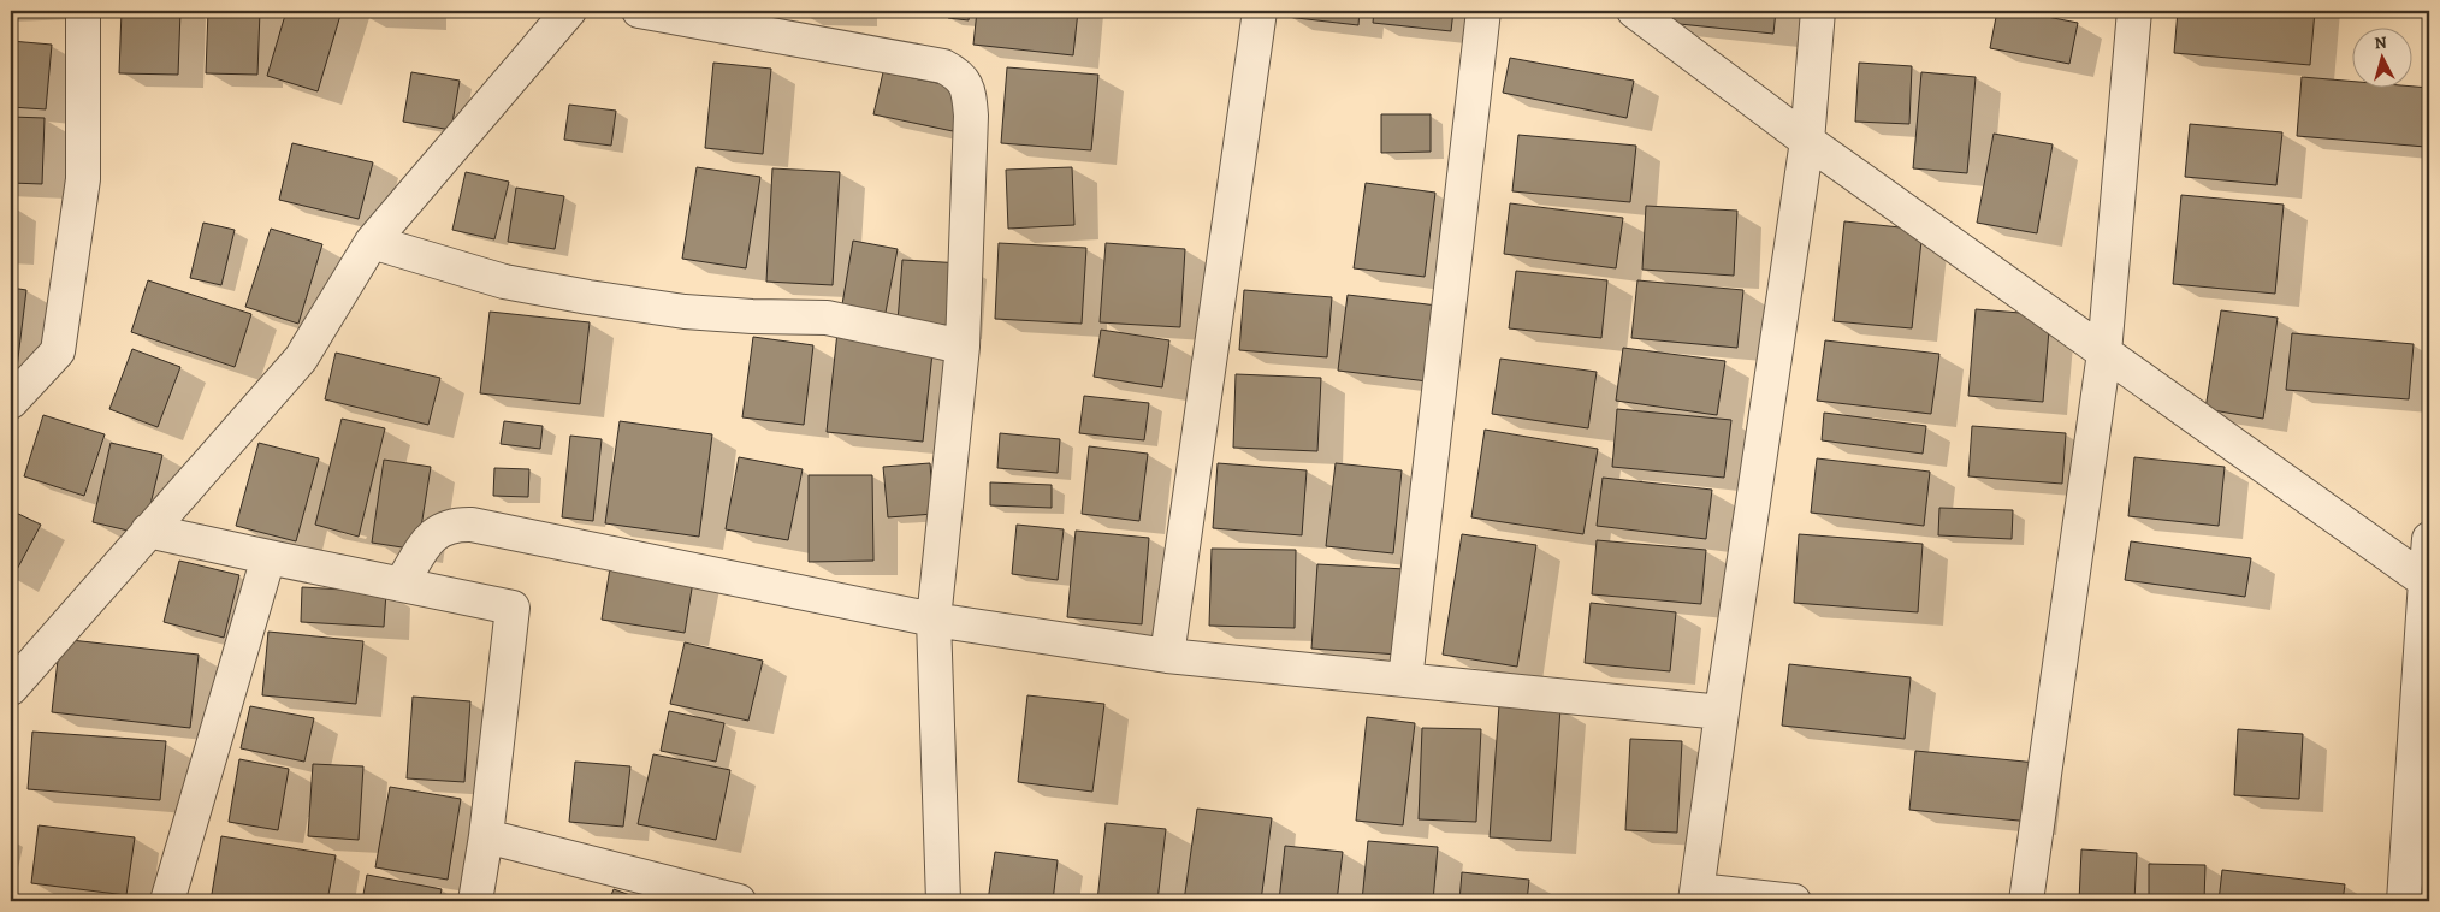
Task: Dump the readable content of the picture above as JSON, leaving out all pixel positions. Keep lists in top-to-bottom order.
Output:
{
  "north": "top"
}
